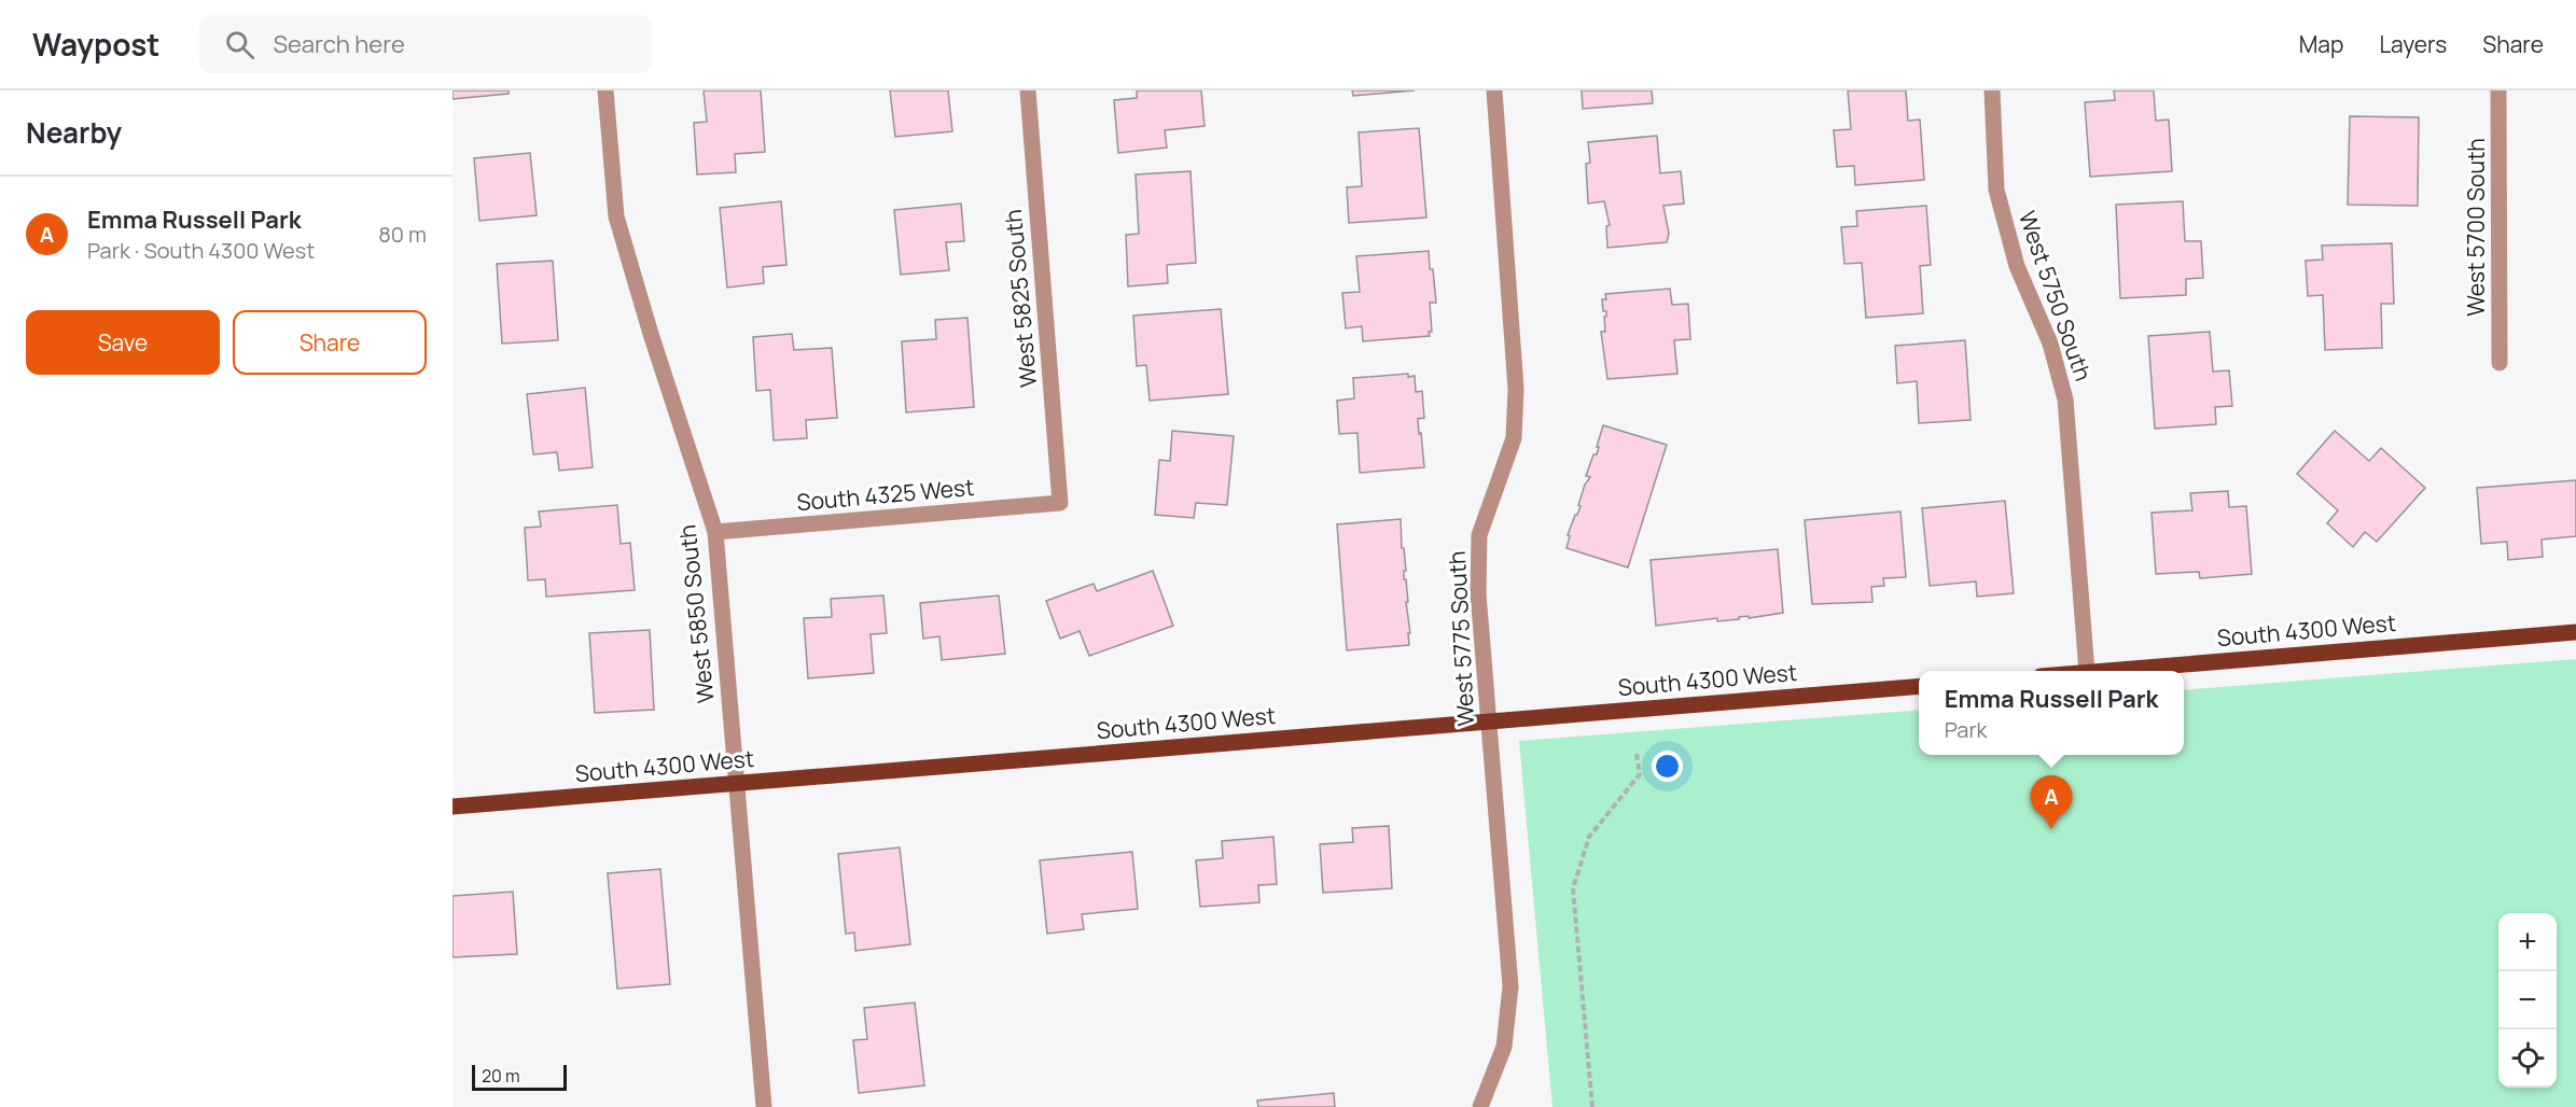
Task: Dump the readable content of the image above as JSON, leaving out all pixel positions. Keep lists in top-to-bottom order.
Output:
{
  "streets": {
    "main road": ["South 4300 West"],
    "street": [
      "West 5700 South",
      "West 5750 South",
      "West 5825 South",
      "South 4325 West",
      "West 5850 South",
      "West 5775 South"
    ]
  },
  "crossings": [
    ["West 5825 South", "South 4325 West"],
    ["South 4325 West", "West 5850 South"],
    ["West 5850 South", "South 4300 West"],
    ["South 4300 West", "West 5775 South"]
  ],
  "scale_bar": "20 m",
  "page": {
    "header": "Waypost",
    "search": "Search here",
    "nav": ["Map", "Layers", "Share"],
    "heading": "Nearby",
    "list": [
      {
        "mark": "A",
        "name": "Emma Russell Park",
        "note": "Park · South 4300 West",
        "value": "80 m"
      }
    ],
    "buttons": ["Save", "Share"],
    "popup": ["Emma Russell Park", "Park"],
    "pins": "A",
    "map_buttons": ["+", "−"],
    "scale": "20 m"
  }
}
